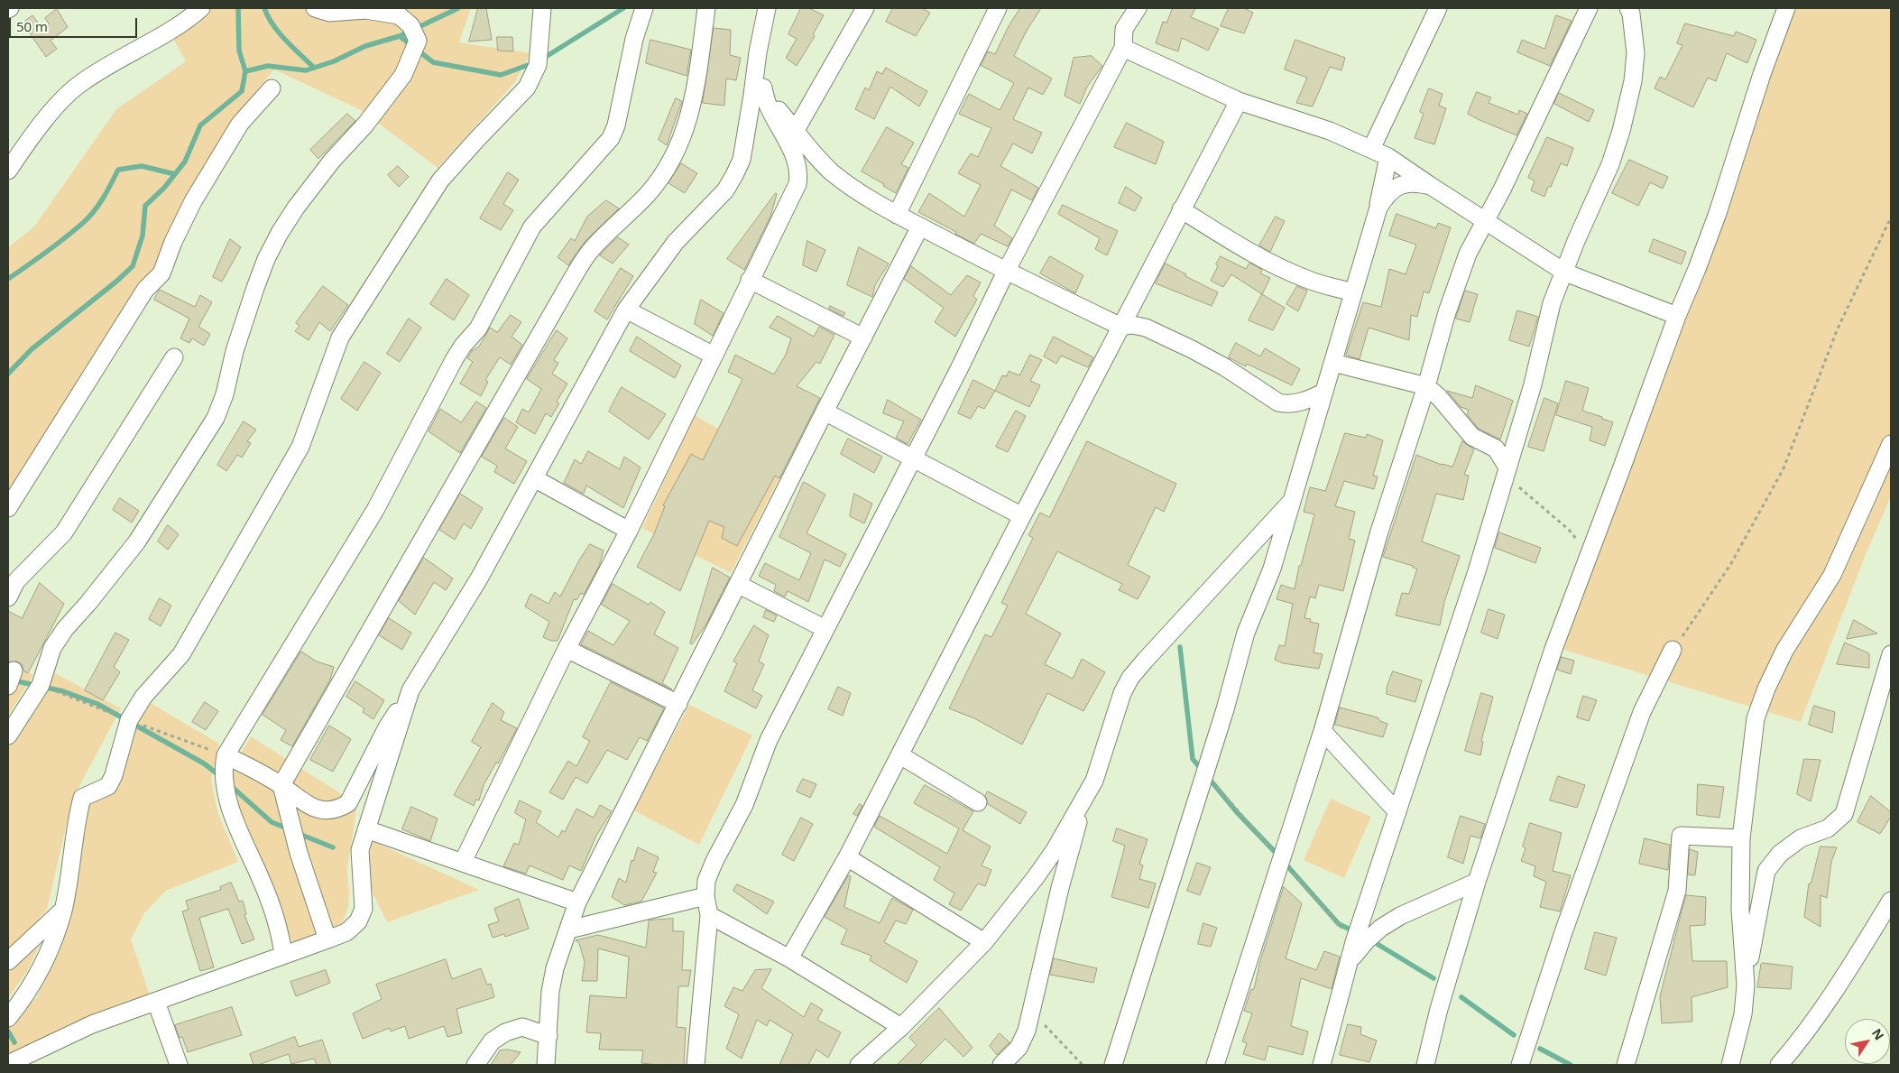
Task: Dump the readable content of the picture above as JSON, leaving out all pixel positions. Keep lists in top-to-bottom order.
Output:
{
  "scale_bar": "50 m",
  "north": "top right"
}
